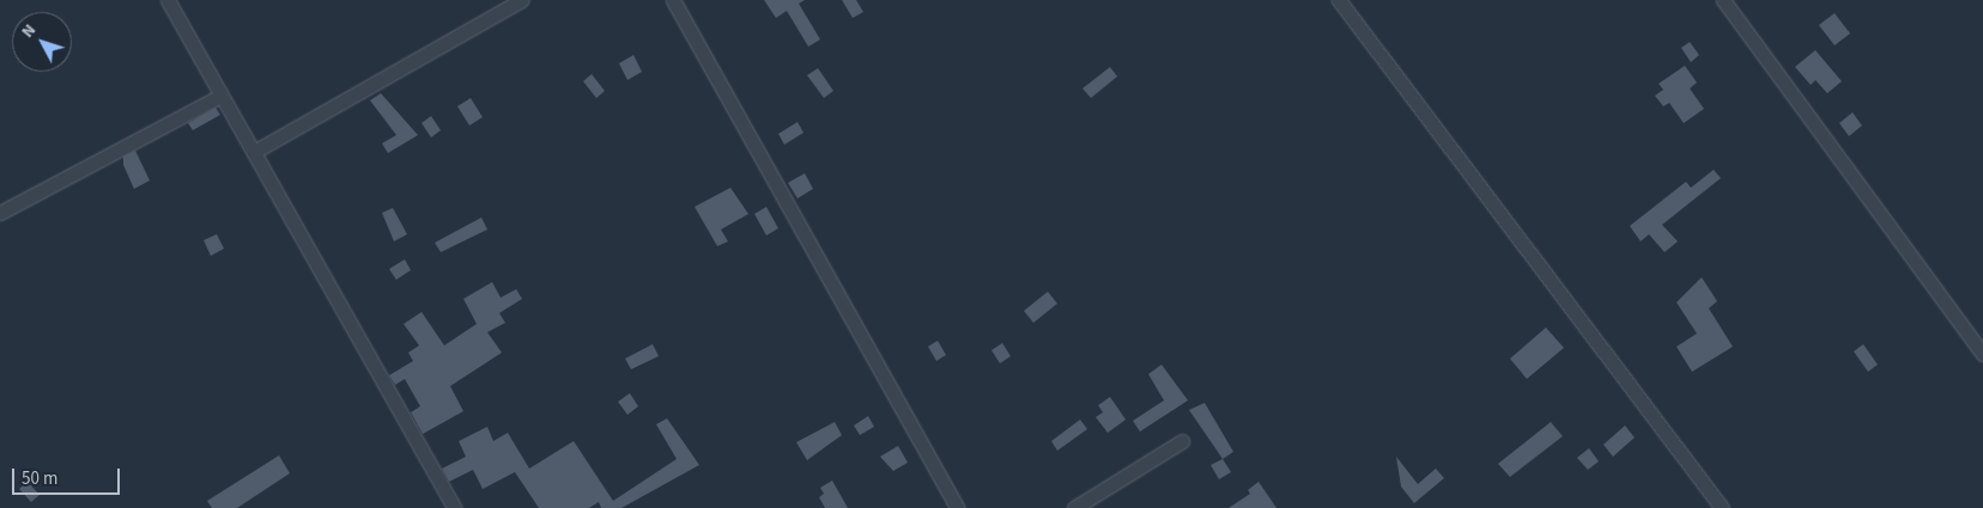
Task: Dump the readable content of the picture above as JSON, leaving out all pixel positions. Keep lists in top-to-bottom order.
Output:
{
  "scale_bar": "50 m",
  "north": "top left"
}
